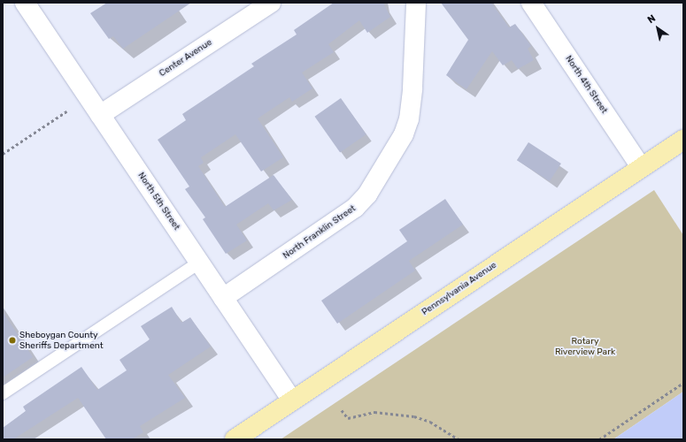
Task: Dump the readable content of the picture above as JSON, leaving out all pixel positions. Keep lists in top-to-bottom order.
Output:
{
  "streets": {
    "street": [
      "Center Avenue",
      "North 4th Street",
      "North 5th Street",
      "North Franklin Street",
      "Pennsylvania Avenue"
    ]
  },
  "crossings": [
    ["Center Avenue", "North 5th Street"],
    ["North 4th Street", "Pennsylvania Avenue"],
    ["North 5th Street", "North Franklin Street"],
    ["North 5th Street", "Pennsylvania Avenue"]
  ],
  "parks": ["Rotary Riverview Park"],
  "places": ["Sheboygan County Sheriffs Department"],
  "north": "top left"
}
